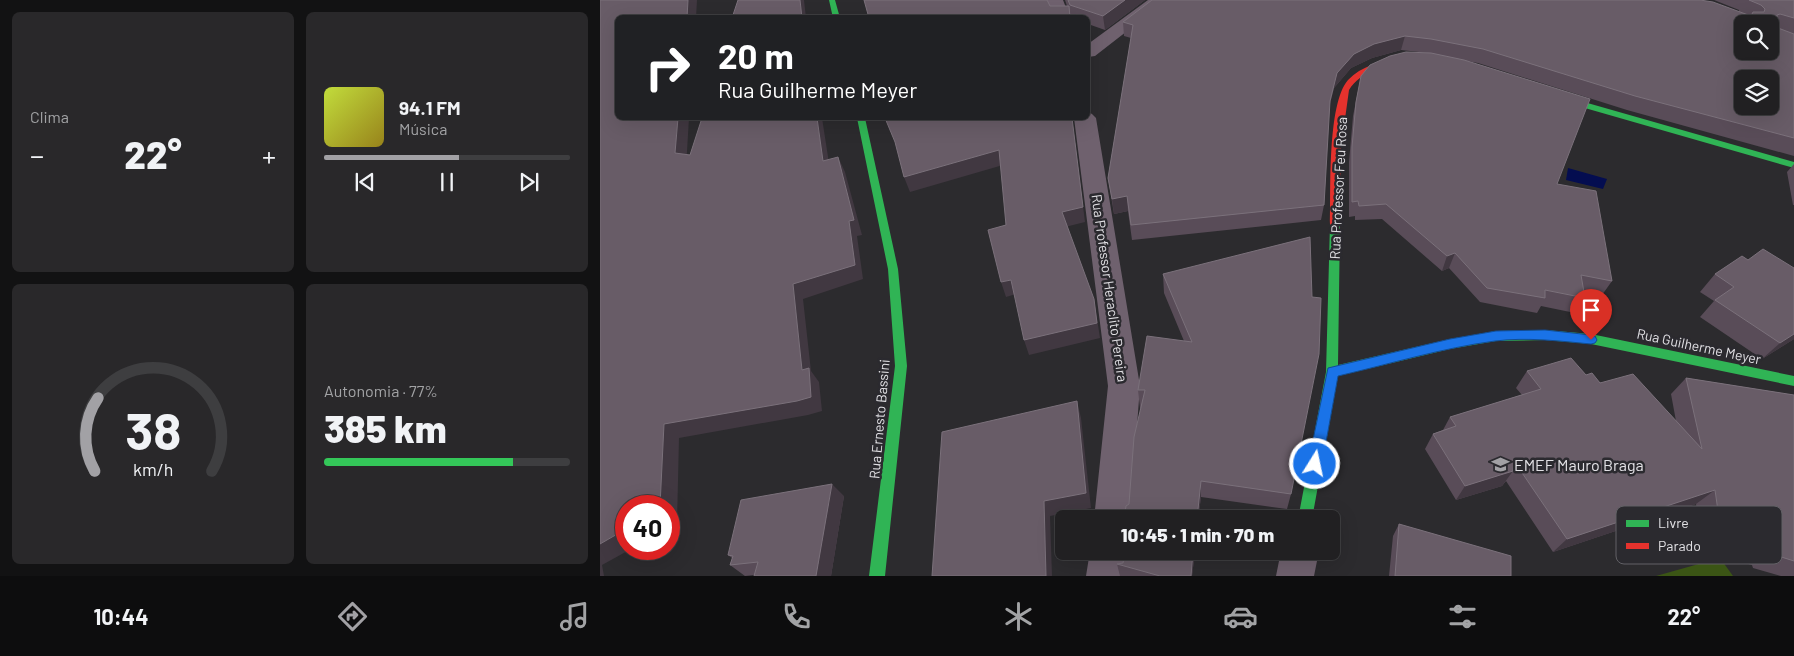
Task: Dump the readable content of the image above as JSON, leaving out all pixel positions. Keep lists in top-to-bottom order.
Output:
{
  "streets": {
    "street": [
      "Rua Professor Feu Rosa",
      "Rua Professor Heraclito Pereira",
      "Rua Guilherme Meyer",
      "Rua Ernesto Bassini"
    ]
  },
  "crossings": [
    ["Rua Professor Feu Rosa", "Rua Guilherme Meyer"]
  ],
  "places": {
    "school or university": ["EMEF Mauro Braga"]
  },
  "legend": ["Livre", "Parado"],
  "page": {
    "tile": [
      "Clima",
      ["Autonomia · 77%", "385 km"]
    ],
    "turn": ["20 m", "Rua Guilherme Meyer"],
    "song": ["94.1 FM", "Música"],
    "heat": ["−", "22°", "+"],
    "limit": "40",
    "trip": "10:45 · 1 min · 70 m",
    "tabs": ["10:44", "22°"],
    "gauge": ["38", "km/h"]
  }
}
